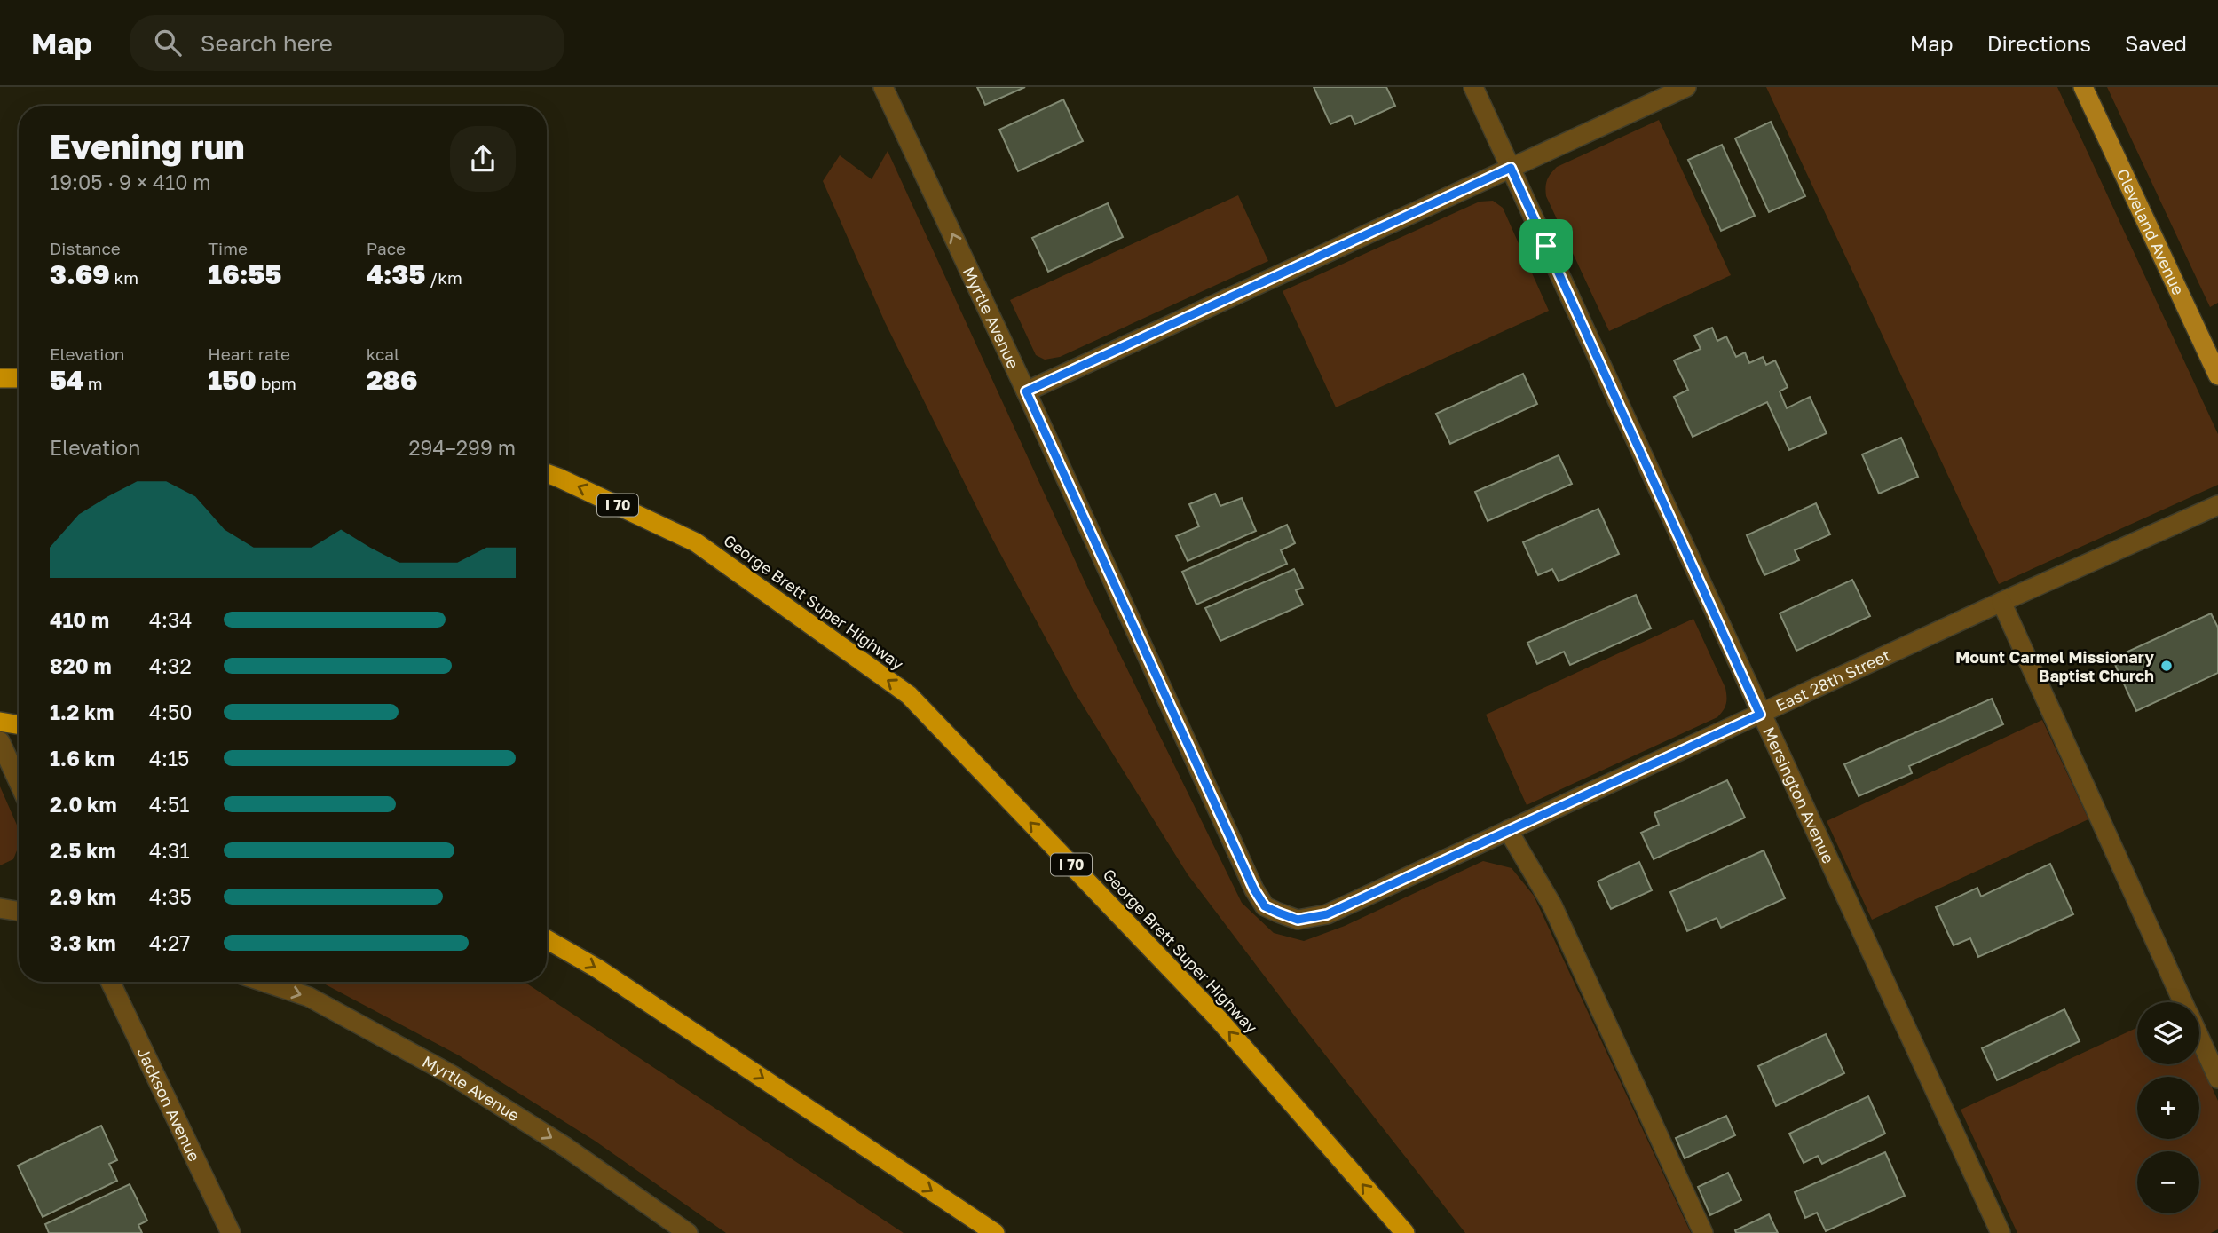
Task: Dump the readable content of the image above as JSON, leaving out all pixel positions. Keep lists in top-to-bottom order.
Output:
{
  "streets": {
    "highway": ["I 70", "George Brett Super Highway"],
    "main road": ["Cleveland Avenue"],
    "street": [
      "Myrtle Avenue",
      "East 28th Street",
      "Mersington Avenue",
      "Jackson Avenue"
    ]
  },
  "crossings": [
    ["Myrtle Avenue", "East 28th Street"],
    ["East 28th Street", "Mersington Avenue"]
  ],
  "one_way": ["George Brett Super Highway"],
  "places": ["Mount Carmel Missionary Baptist Church"],
  "page": {
    "header": "Map",
    "search": "Search here",
    "nav": ["Map", "Directions", "Saved"],
    "heading": ["Evening run", "19:05 · 9 × 410 m"],
    "stats": [
      ["Distance", "3.69 km"],
      ["Time", "16:55"],
      ["Pace", "4:35 /km"],
      ["Elevation", "54 m"],
      ["Heart rate", "150 bpm"],
      ["kcal", "286"]
    ],
    "chart": ["Elevation", "294–299 m"],
    "list": [
      {
        "name": "410 m",
        "note": "4:34"
      },
      {
        "name": "820 m",
        "note": "4:32"
      },
      {
        "name": "1.2 km",
        "note": "4:50"
      },
      {
        "name": "1.6 km",
        "note": "4:15"
      },
      {
        "name": "2.0 km",
        "note": "4:51"
      },
      {
        "name": "2.5 km",
        "note": "4:31"
      },
      {
        "name": "2.9 km",
        "note": "4:35"
      },
      {
        "name": "3.3 km",
        "note": "4:27"
      }
    ],
    "map_buttons": ["+", "−"]
  }
}
